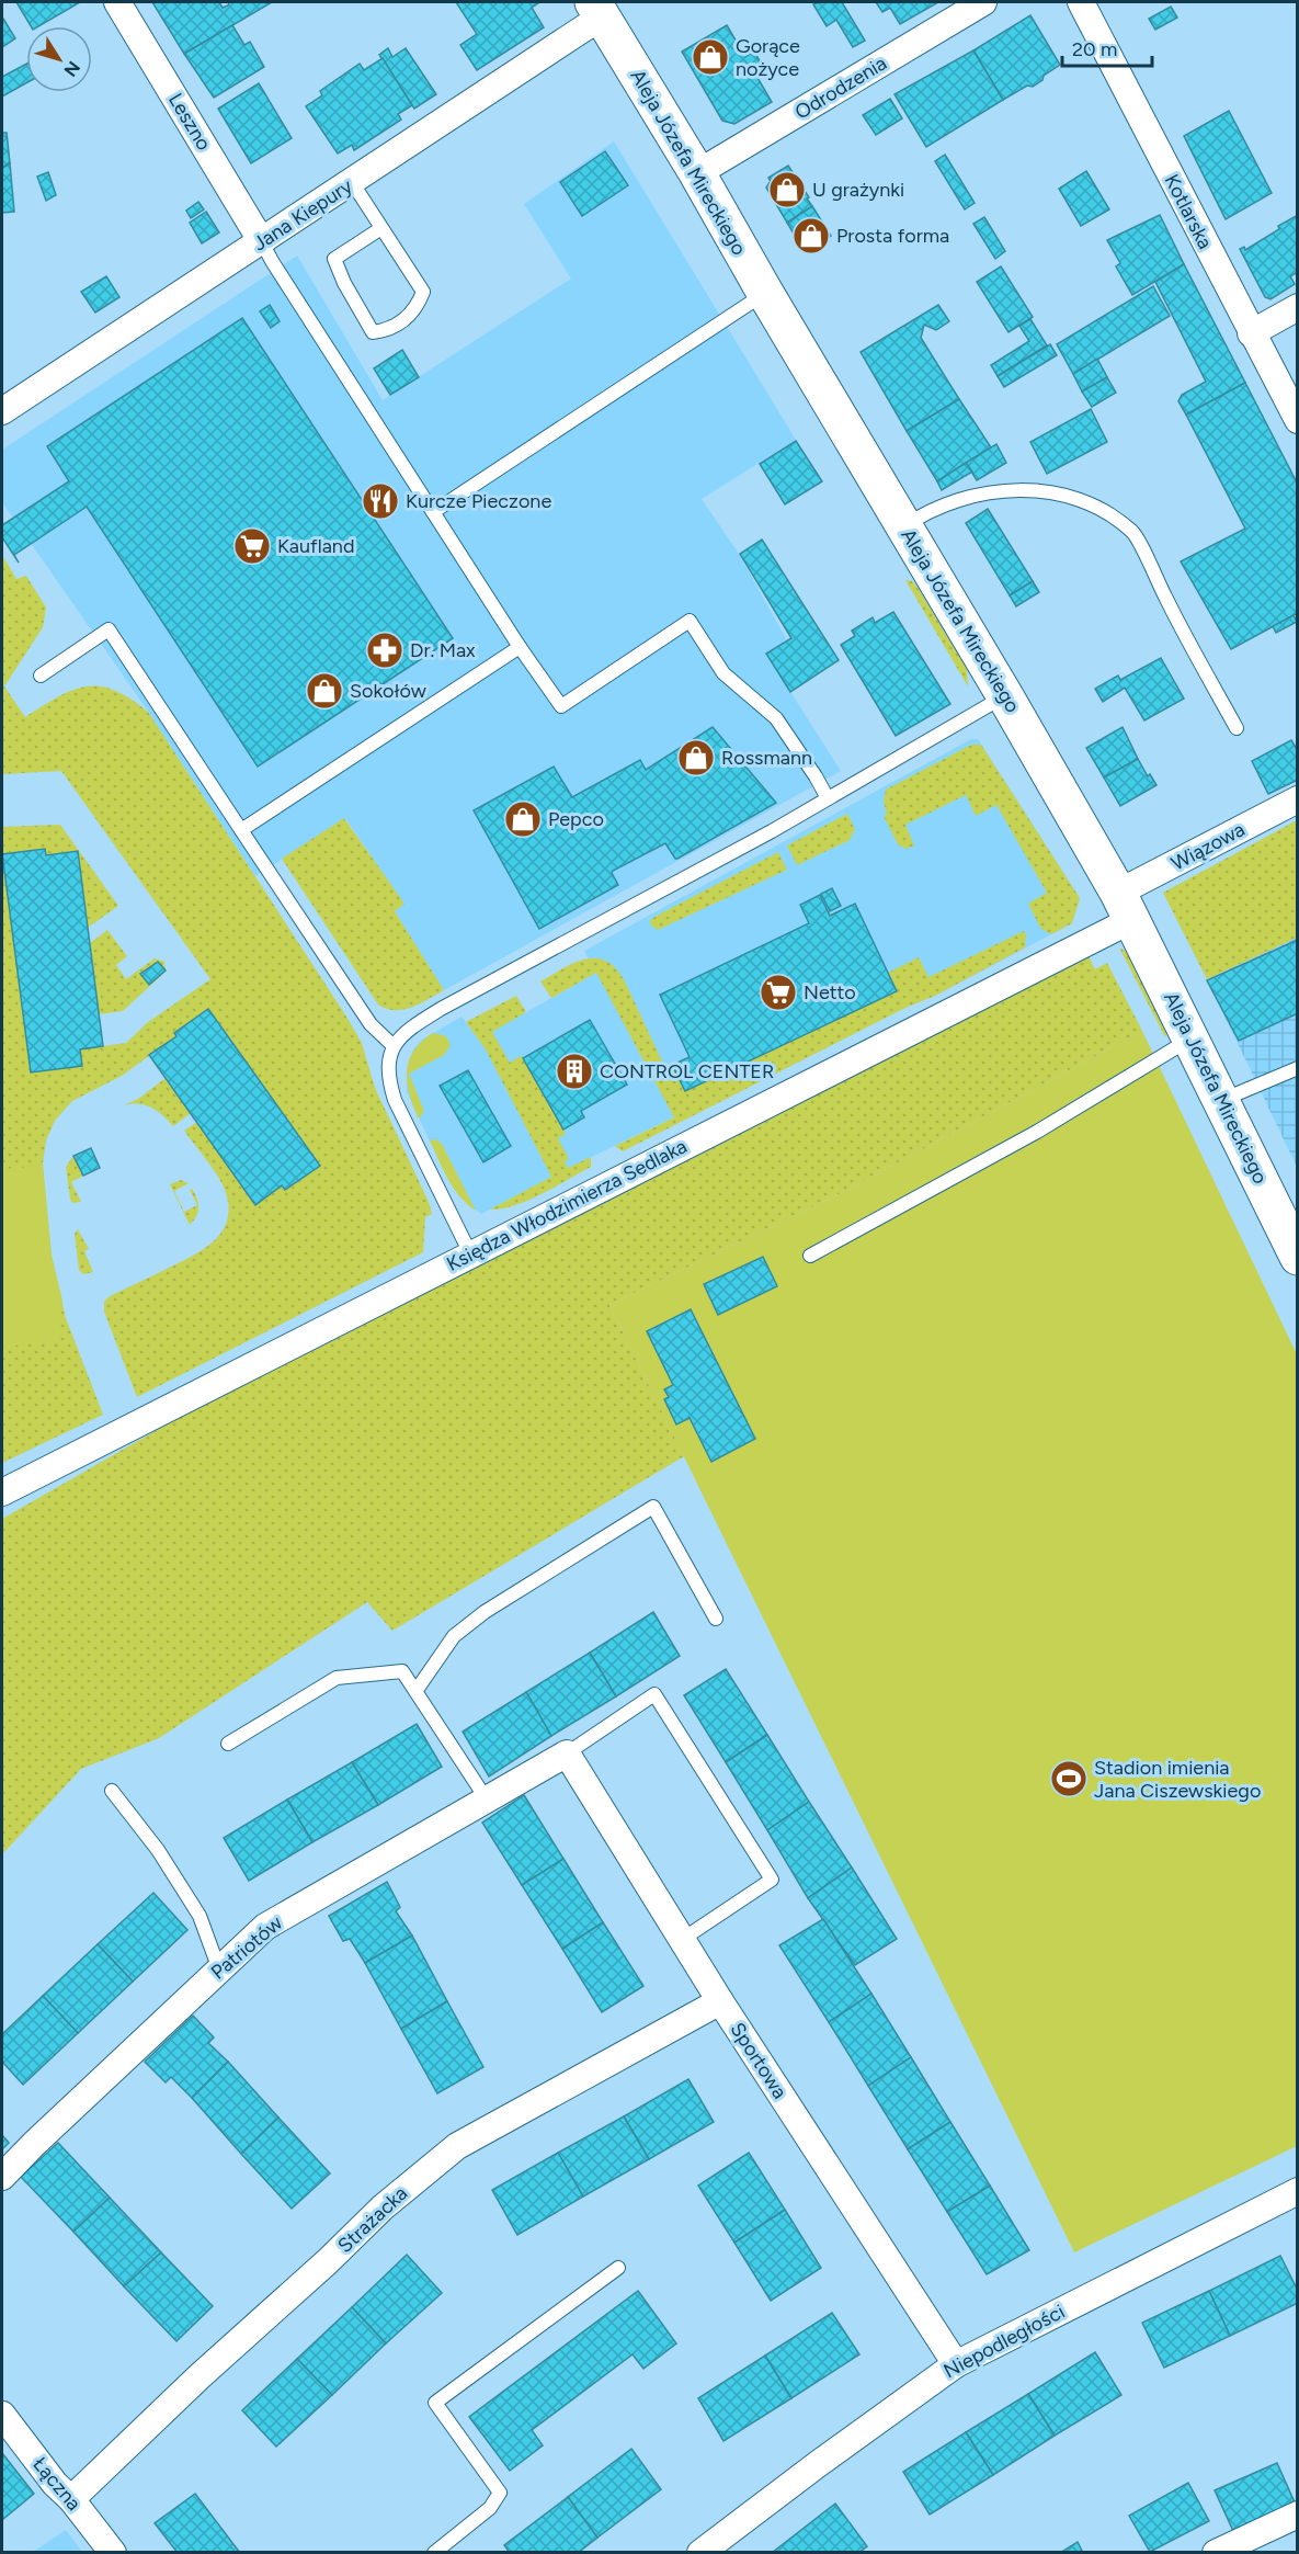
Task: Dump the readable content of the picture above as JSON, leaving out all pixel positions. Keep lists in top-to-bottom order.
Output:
{
  "streets": {
    "street": [
      "Odrodzenia",
      "Leszno",
      "Aleja Józefa Mireckiego",
      "Kotlarska",
      "Jana Kiepury",
      "Wiązowa",
      "Księdza Włodzimierza Sedlaka",
      "Patriotów",
      "Sportowa",
      "Strażacka",
      "Niepodległości",
      "Łączna"
    ]
  },
  "crossings": [
    ["Odrodzenia", "Aleja Józefa Mireckiego"],
    ["Leszno", "Jana Kiepury"],
    ["Aleja Józefa Mireckiego", "Jana Kiepury"],
    ["Aleja Józefa Mireckiego", "Wiązowa"],
    ["Aleja Józefa Mireckiego", "Księdza Włodzimierza Sedlaka"],
    ["Wiązowa", "Księdza Włodzimierza Sedlaka"],
    ["Patriotów", "Sportowa"],
    ["Sportowa", "Strażacka"],
    ["Sportowa", "Niepodległości"],
    ["Strażacka", "Łączna"]
  ],
  "places": {
    "shop": [
      "Gorące nożyce",
      "U grażynki",
      "Prosta forma",
      "Sokołów",
      "Rossmann",
      "Pepco"
    ],
    "restaurant": ["Kurcze Pieczone"],
    "supermarket": ["Kaufland", "Netto"],
    "pharmacy": ["Dr. Max"],
    "building": ["CONTROL CENTER"],
    "sports": ["Stadion imienia Jana Ciszewskiego"]
  },
  "scale_bar": "20 m",
  "north": "bottom right"
}
